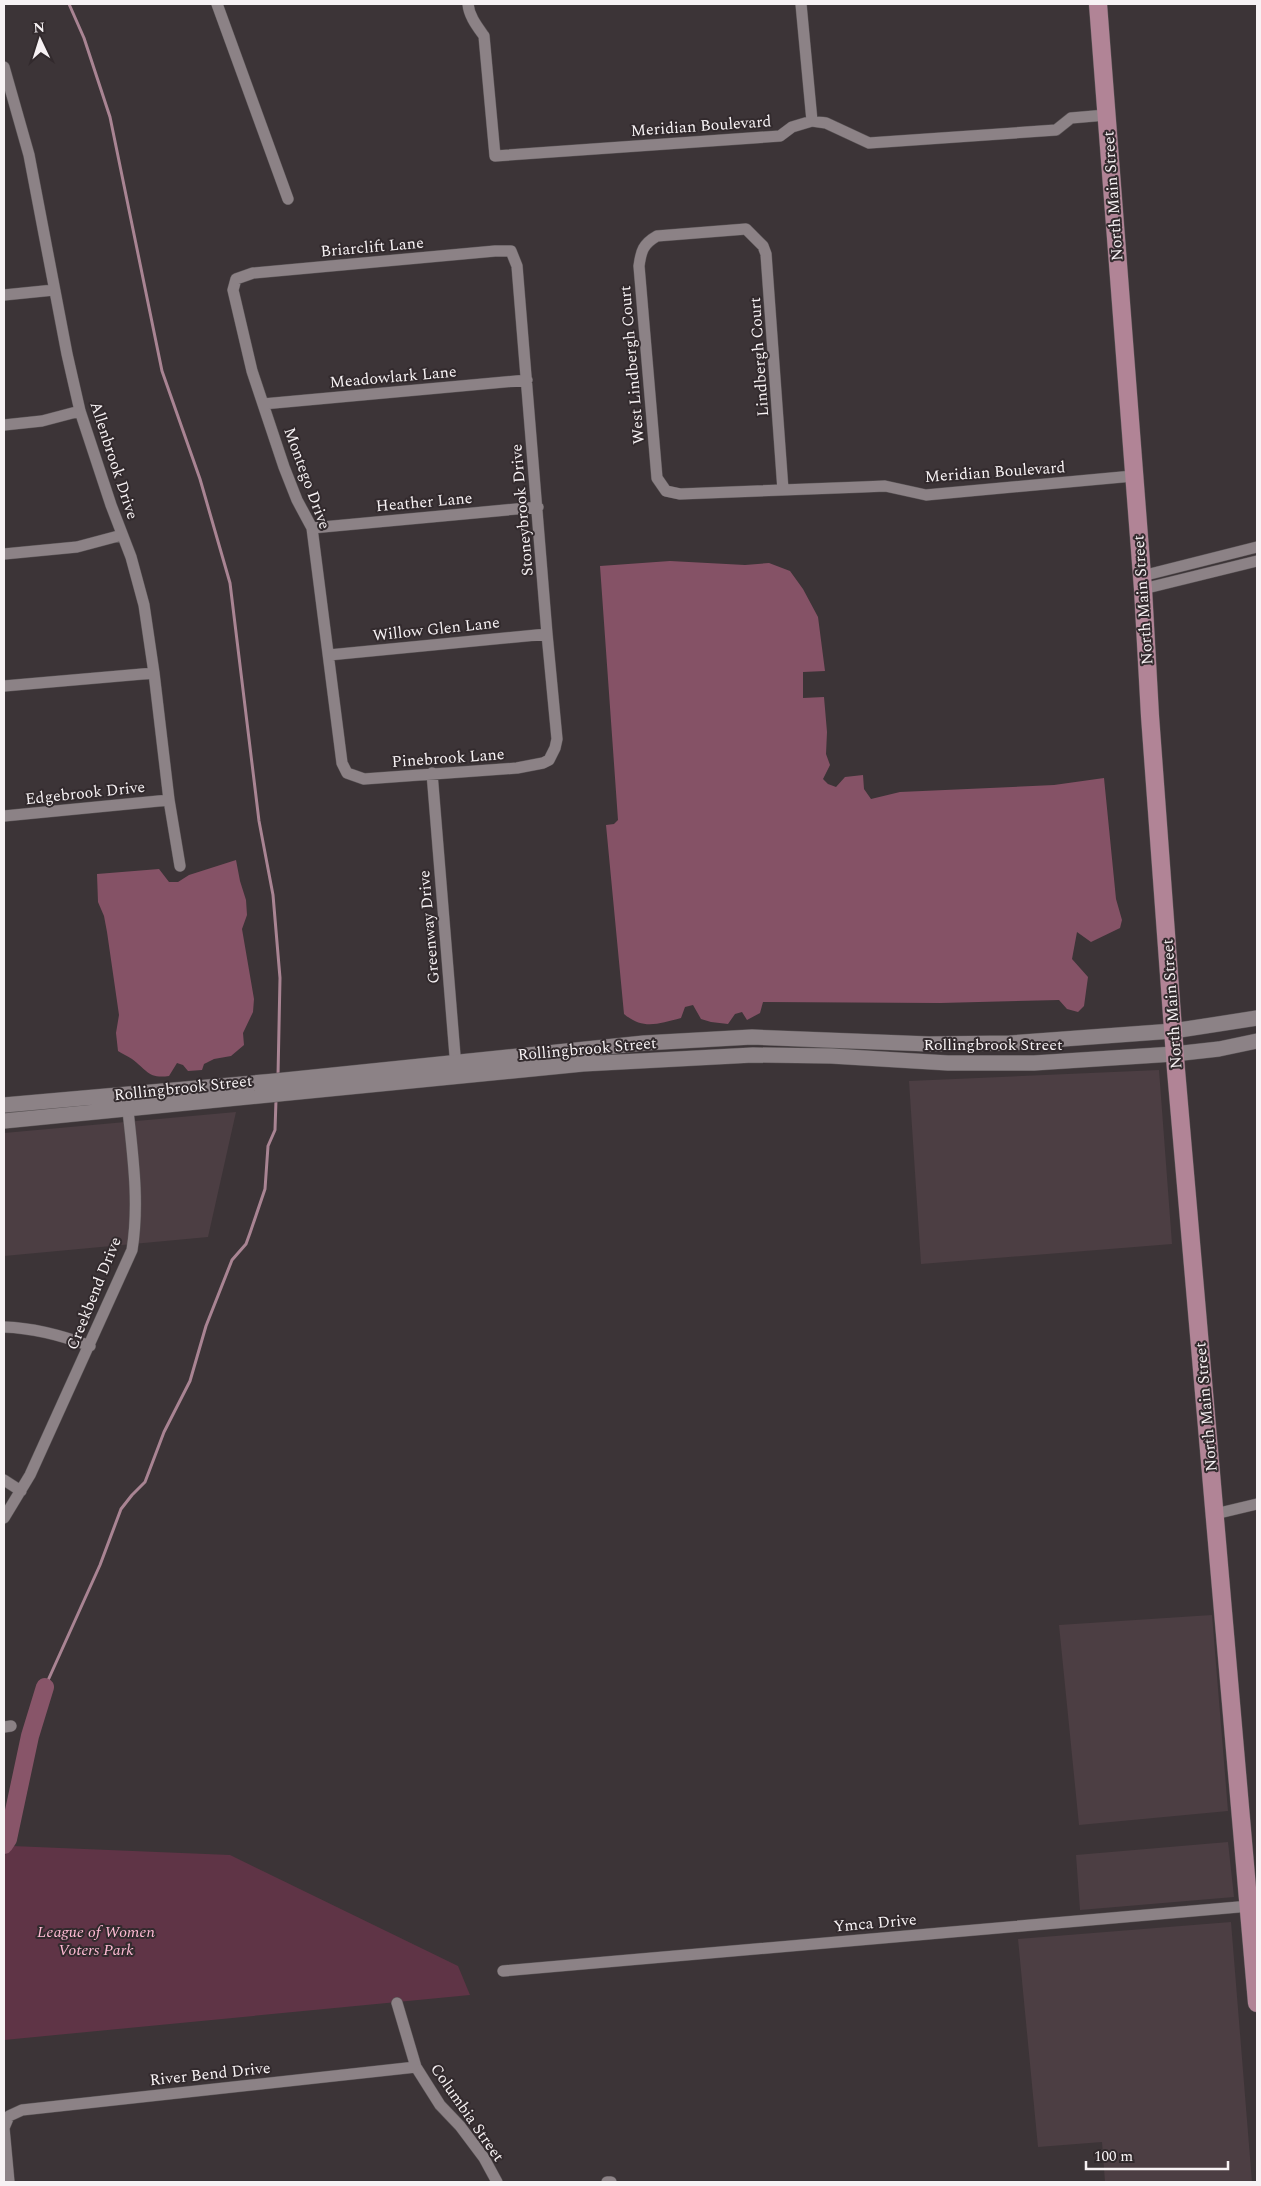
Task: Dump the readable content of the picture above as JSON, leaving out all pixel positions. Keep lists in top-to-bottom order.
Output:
{
  "streets": {
    "main road": ["North Main Street", "Rollingbrook Street"],
    "street": [
      "Meridian Boulevard",
      "Briarclift Lane",
      "Lindbergh Court",
      "West Lindbergh Court",
      "Meadowlark Lane",
      "Allenbrook Drive",
      "Montego Drive",
      "Heather Lane",
      "Stoneybrook Drive",
      "Willow Glen Lane",
      "Pinebrook Lane",
      "Edgebrook Drive",
      "Greenway Drive",
      "Creekbend Drive",
      "Ymca Drive",
      "River Bend Drive",
      "Columbia Street"
    ]
  },
  "crossings": [
    ["Meridian Boulevard", "North Main Street"],
    ["Meridian Boulevard", "Lindbergh Court"],
    ["Meridian Boulevard", "West Lindbergh Court"],
    ["North Main Street", "Rollingbrook Street"],
    ["North Main Street", "Ymca Drive"],
    ["Briarclift Lane", "Montego Drive"],
    ["Briarclift Lane", "Stoneybrook Drive"],
    ["Lindbergh Court", "West Lindbergh Court"],
    ["Meadowlark Lane", "Montego Drive"],
    ["Meadowlark Lane", "Stoneybrook Drive"],
    ["Allenbrook Drive", "Edgebrook Drive"],
    ["Montego Drive", "Heather Lane"],
    ["Montego Drive", "Willow Glen Lane"],
    ["Montego Drive", "Pinebrook Lane"],
    ["Heather Lane", "Stoneybrook Drive"],
    ["Stoneybrook Drive", "Willow Glen Lane"],
    ["Stoneybrook Drive", "Pinebrook Lane"],
    ["Pinebrook Lane", "Greenway Drive"],
    ["Greenway Drive", "Rollingbrook Street"],
    ["Rollingbrook Street", "Creekbend Drive"],
    ["River Bend Drive", "Columbia Street"]
  ],
  "parks": ["League of Women Voters Park"],
  "scale_bar": "100 m",
  "north": "top"
}
